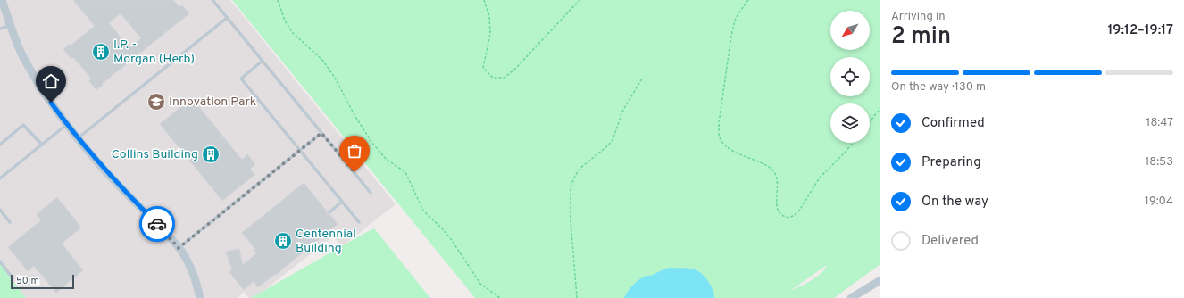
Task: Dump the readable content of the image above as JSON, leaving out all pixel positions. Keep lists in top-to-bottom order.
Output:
{
  "places": {
    "building": ["I.P. - Morgan (Herb)", "Collins Building", "Centennial Building"],
    "school or university": ["Innovation Park"]
  },
  "scale_bar": "50 m",
  "north": "bottom left",
  "page": {
    "heading": ["2 min", "Arriving in", "19:12–19:17"],
    "bar": "On the way · 130 m",
    "list": [
      ["Confirmed", "18:47"],
      ["Preparing", "18:53"],
      ["On the way", "19:04"],
      "Delivered"
    ],
    "scale": "50 m"
  }
}
